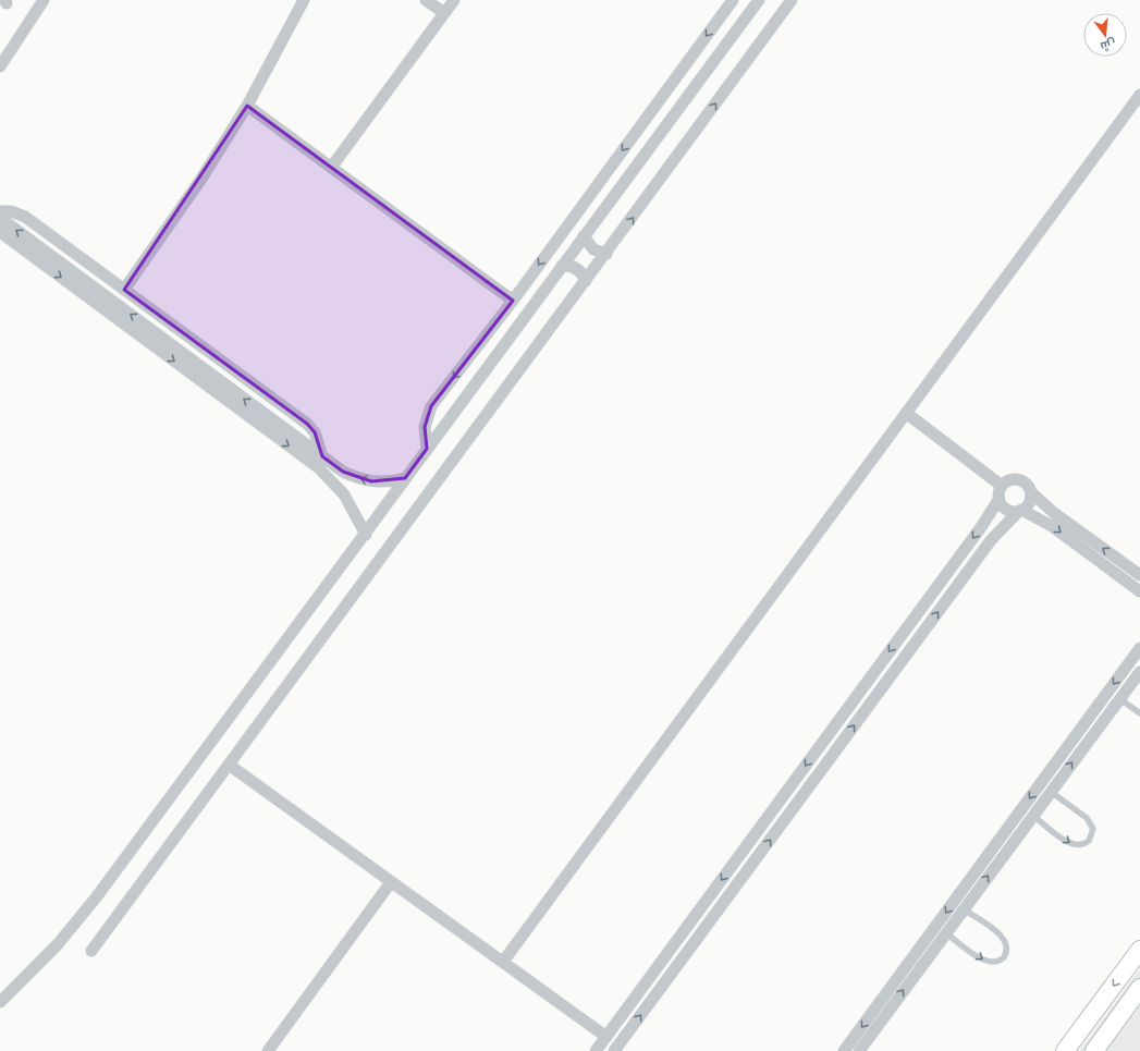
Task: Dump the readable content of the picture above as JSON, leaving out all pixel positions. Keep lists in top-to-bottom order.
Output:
{
  "north": "bottom"
}
